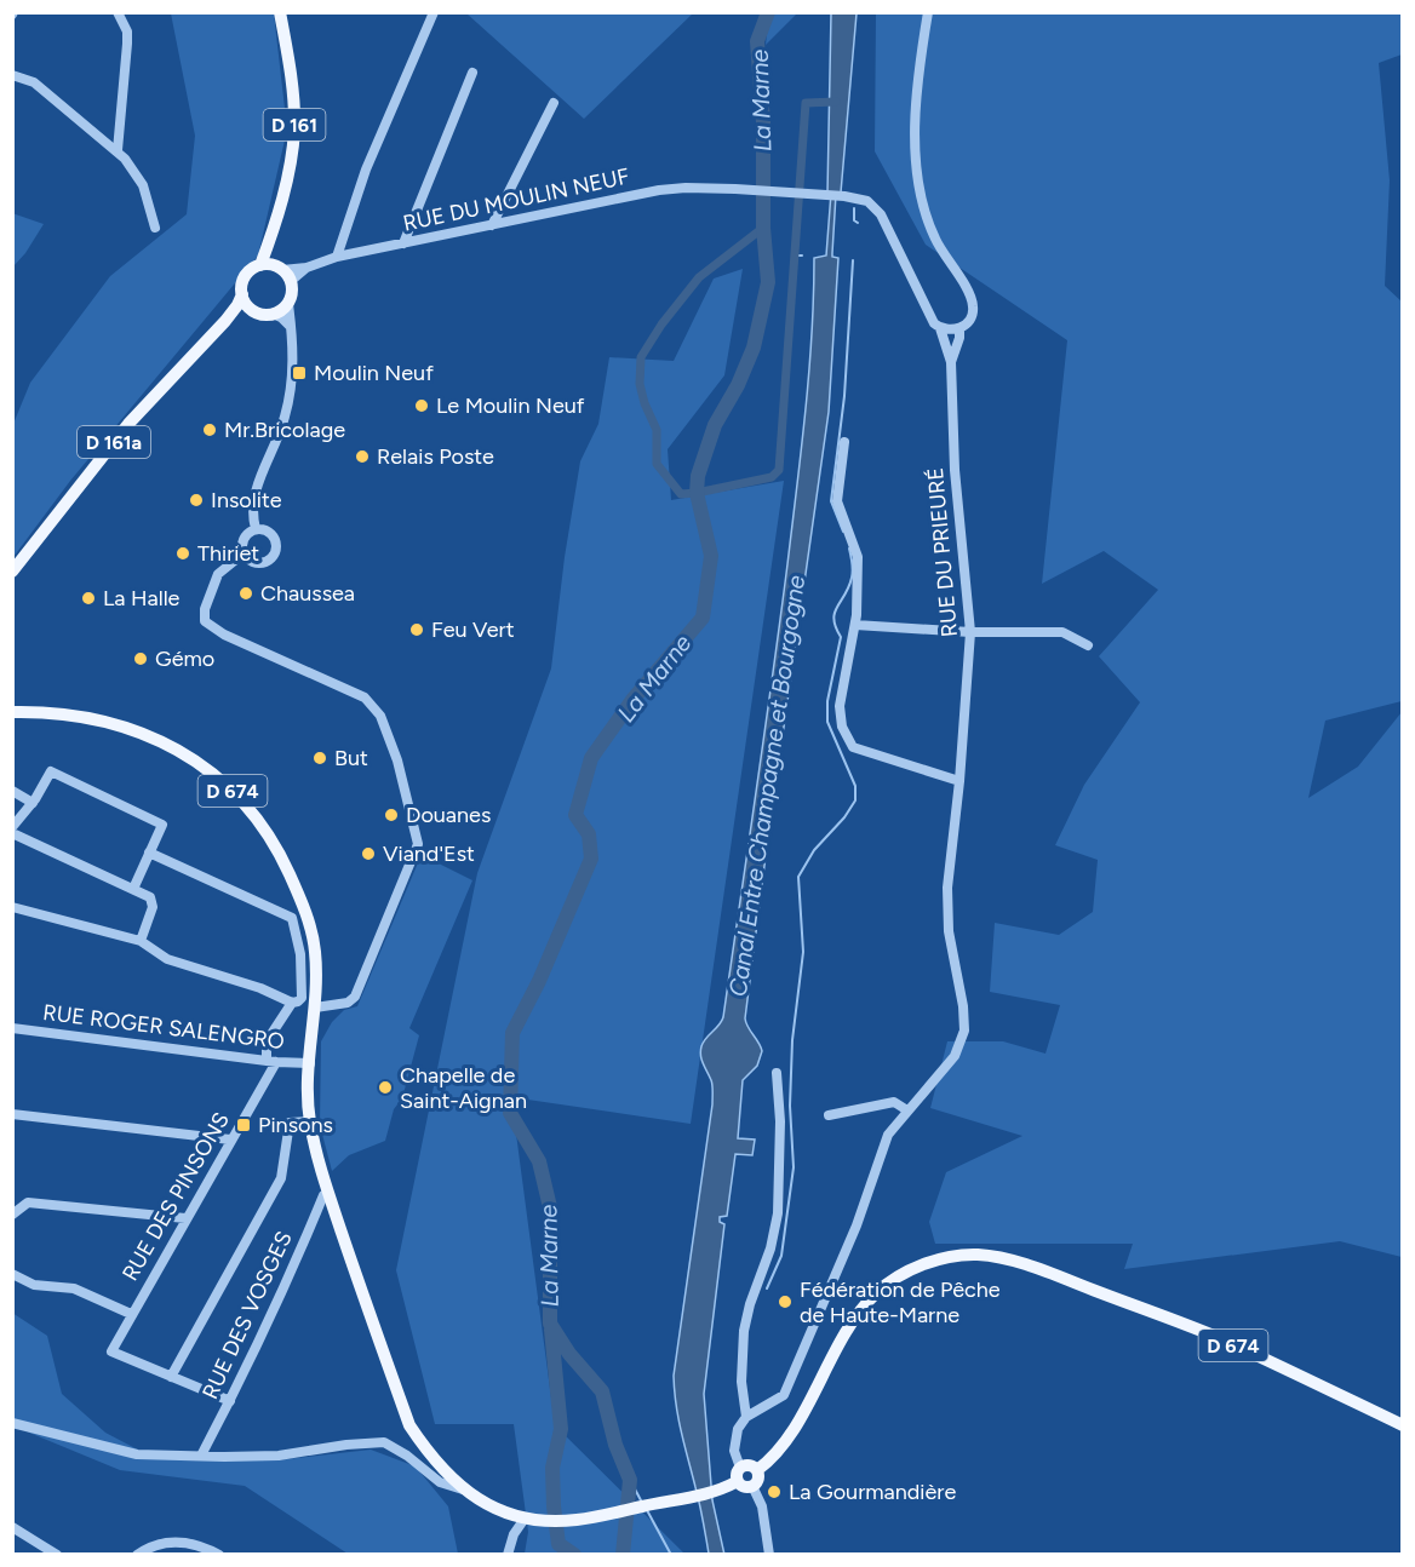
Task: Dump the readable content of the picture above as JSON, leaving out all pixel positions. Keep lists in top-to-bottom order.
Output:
{
  "streets": {
    "main road": ["D 161", "D 161a", "D 674"],
    "street": [
      "RUE DU MOULIN NEUF",
      "RUE DU PRIEURÉ",
      "RUE ROGER SALENGRO",
      "RUE DES PINSONS",
      "RUE DES VOSGES"
    ]
  },
  "crossings": [
    ["D 161", "RUE DU MOULIN NEUF"],
    ["D 161", "D 161a"],
    ["RUE DU MOULIN NEUF", "D 161a"],
    ["RUE DU MOULIN NEUF", "RUE DU PRIEURÉ"],
    ["D 674", "RUE ROGER SALENGRO"],
    ["D 674", "RUE DES VOSGES"],
    ["RUE ROGER SALENGRO", "RUE DES PINSONS"]
  ],
  "water": ["La Marne", "Canal Entre Champagne et Bourgogne"],
  "places": {
    "transit": ["Moulin Neuf", "Pinsons"],
    "other": [
      "Le Moulin Neuf",
      "Mr.Bricolage",
      "Relais Poste",
      "Insolite",
      "Thiriet",
      "Chaussea",
      "La Halle",
      "Feu Vert",
      "Gémo",
      "But",
      "Douanes",
      "Viand'Est",
      "Chapelle de Saint-Aignan",
      "Fédération de Pêche de Haute-Marne",
      "La Gourmandière"
    ]
  }
}
